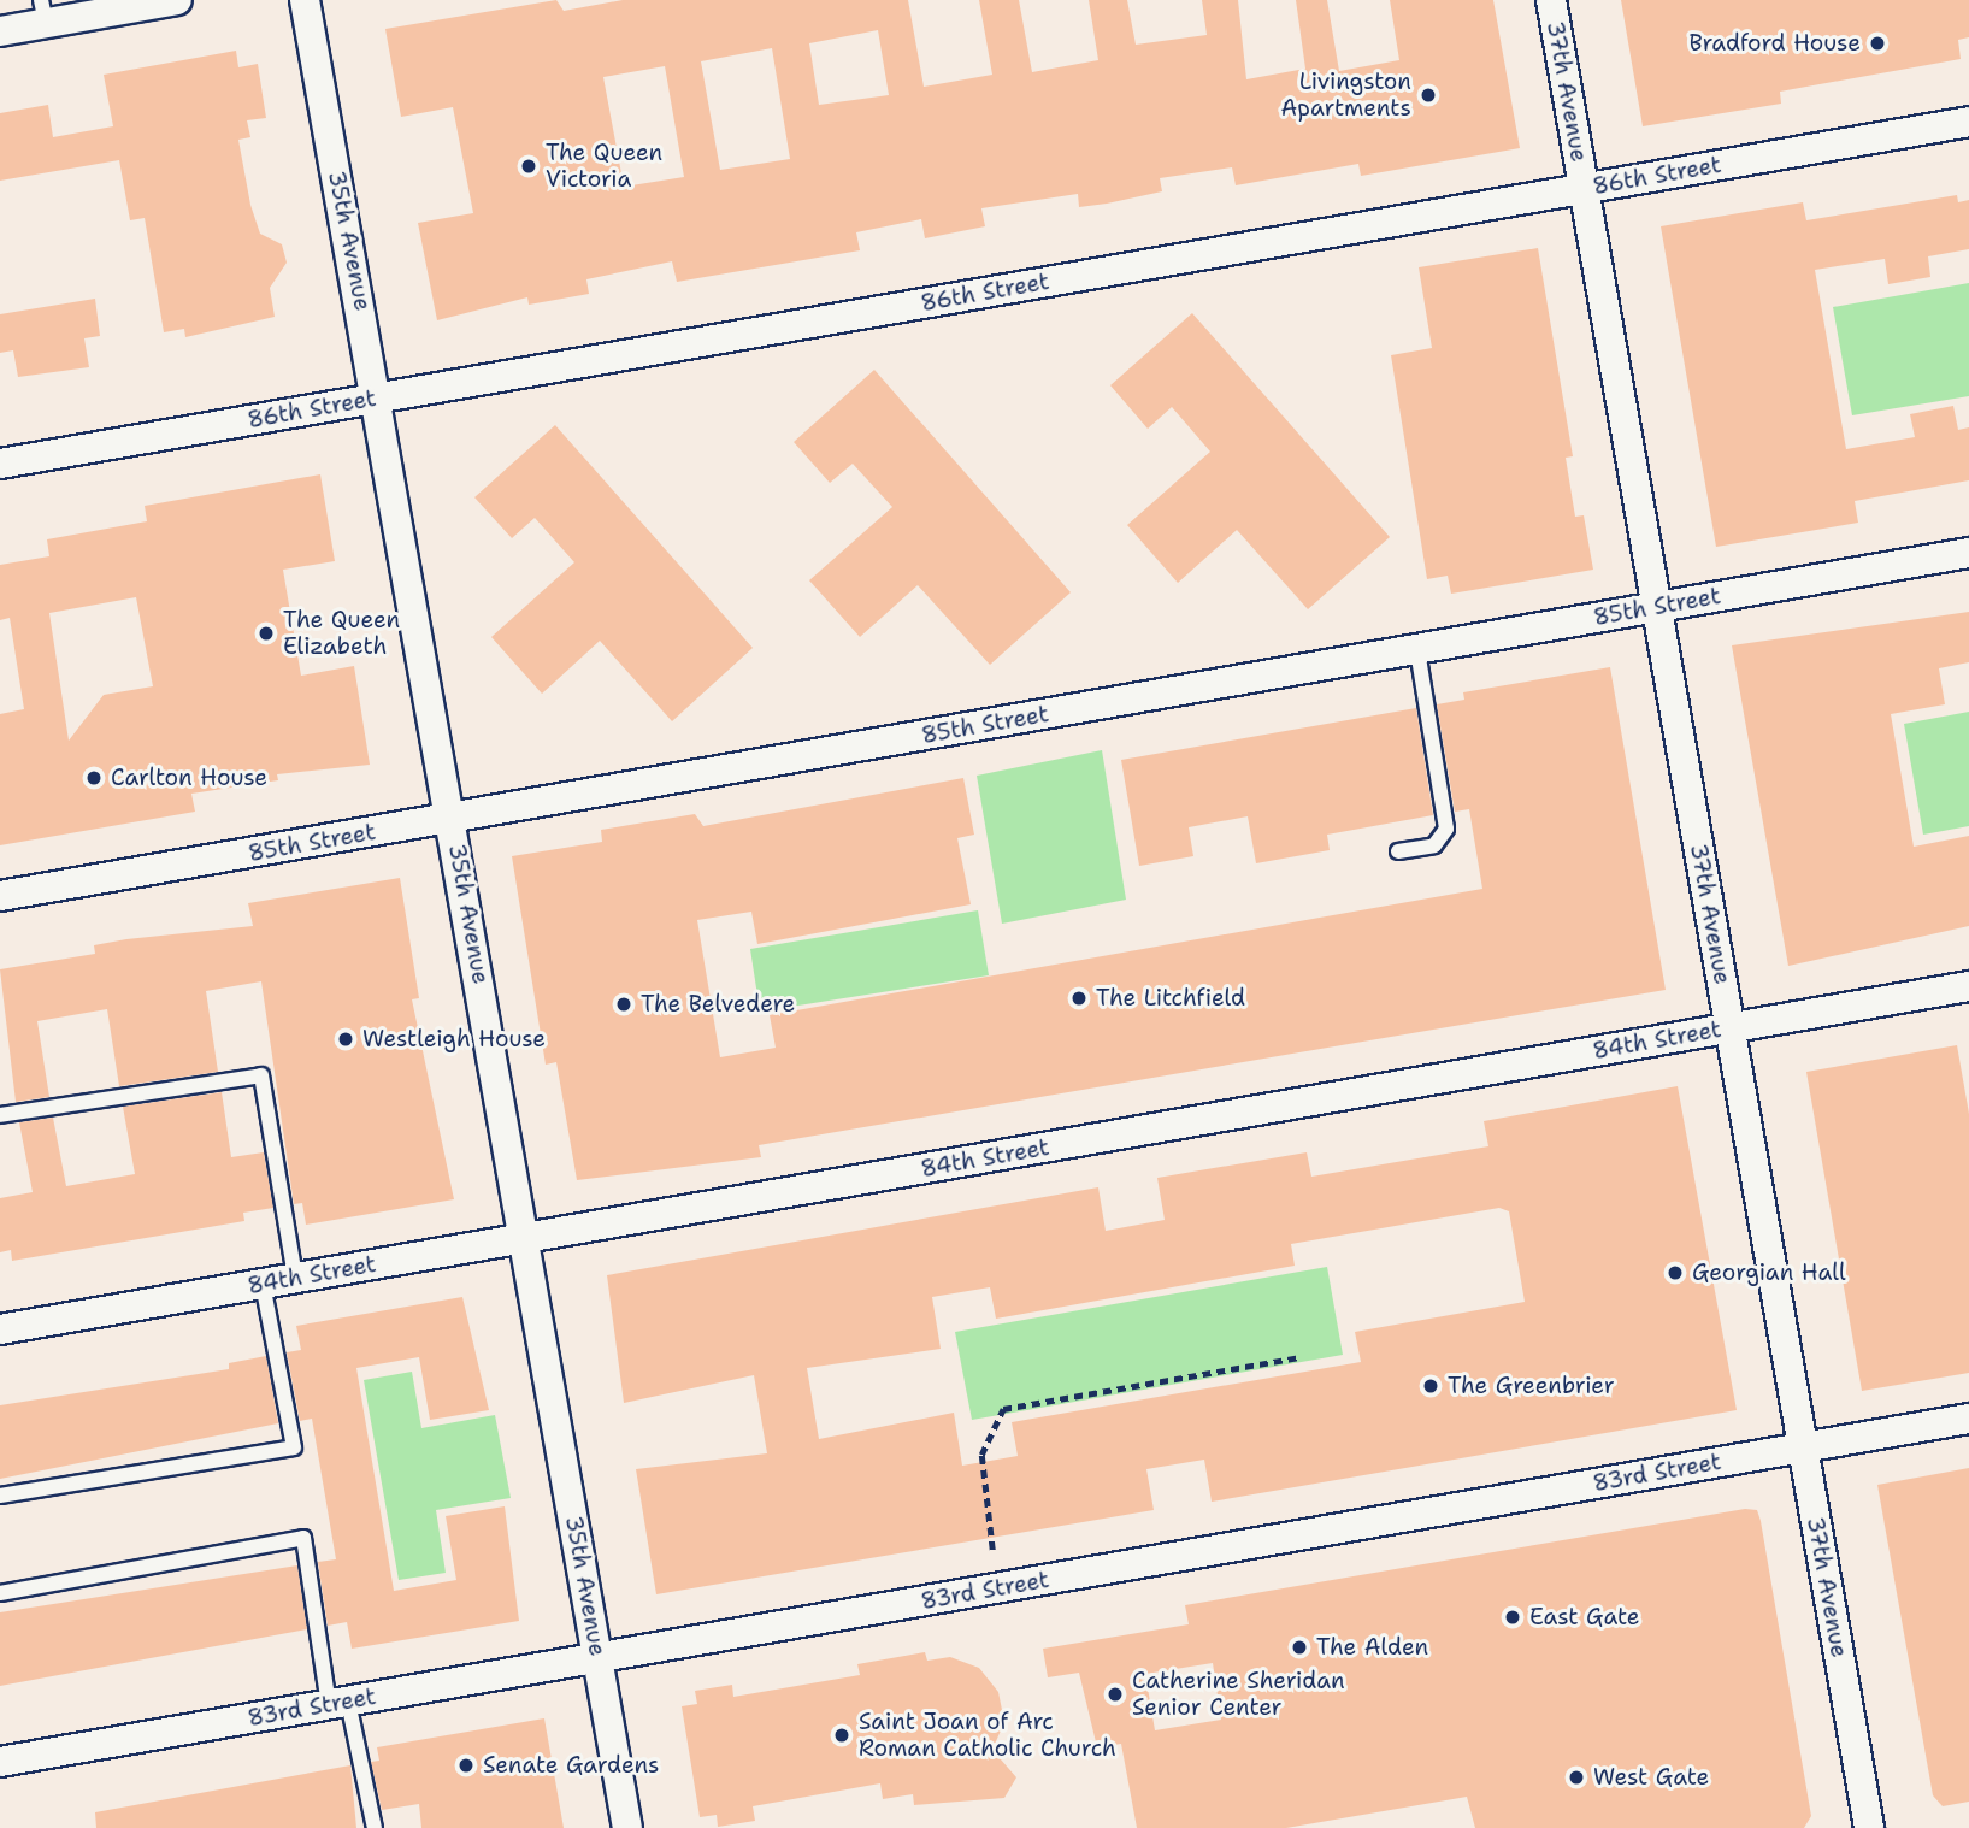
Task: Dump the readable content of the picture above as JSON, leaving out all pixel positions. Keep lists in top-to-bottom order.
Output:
{
  "streets": {
    "street": [
      "37th Avenue",
      "86th Street",
      "35th Avenue",
      "85th Street",
      "84th Street",
      "83rd Street"
    ]
  },
  "crossings": [
    ["37th Avenue", "86th Street"],
    ["37th Avenue", "85th Street"],
    ["37th Avenue", "84th Street"],
    ["37th Avenue", "83rd Street"],
    ["86th Street", "35th Avenue"],
    ["35th Avenue", "85th Street"],
    ["35th Avenue", "84th Street"],
    ["35th Avenue", "83rd Street"]
  ],
  "places": [
    "Bradford House",
    "Livingston Apartments",
    "The Queen Victoria",
    "The Queen Elizabeth",
    "Carlton House",
    "The Litchfield",
    "The Belvedere",
    "Westleigh House",
    "Georgian Hall",
    "The Greenbrier",
    "East Gate",
    "The Alden",
    "Catherine Sheridan Senior Center",
    "Saint Joan of Arc Roman Catholic Church",
    "Senate Gardens",
    "West Gate"
  ]
}
